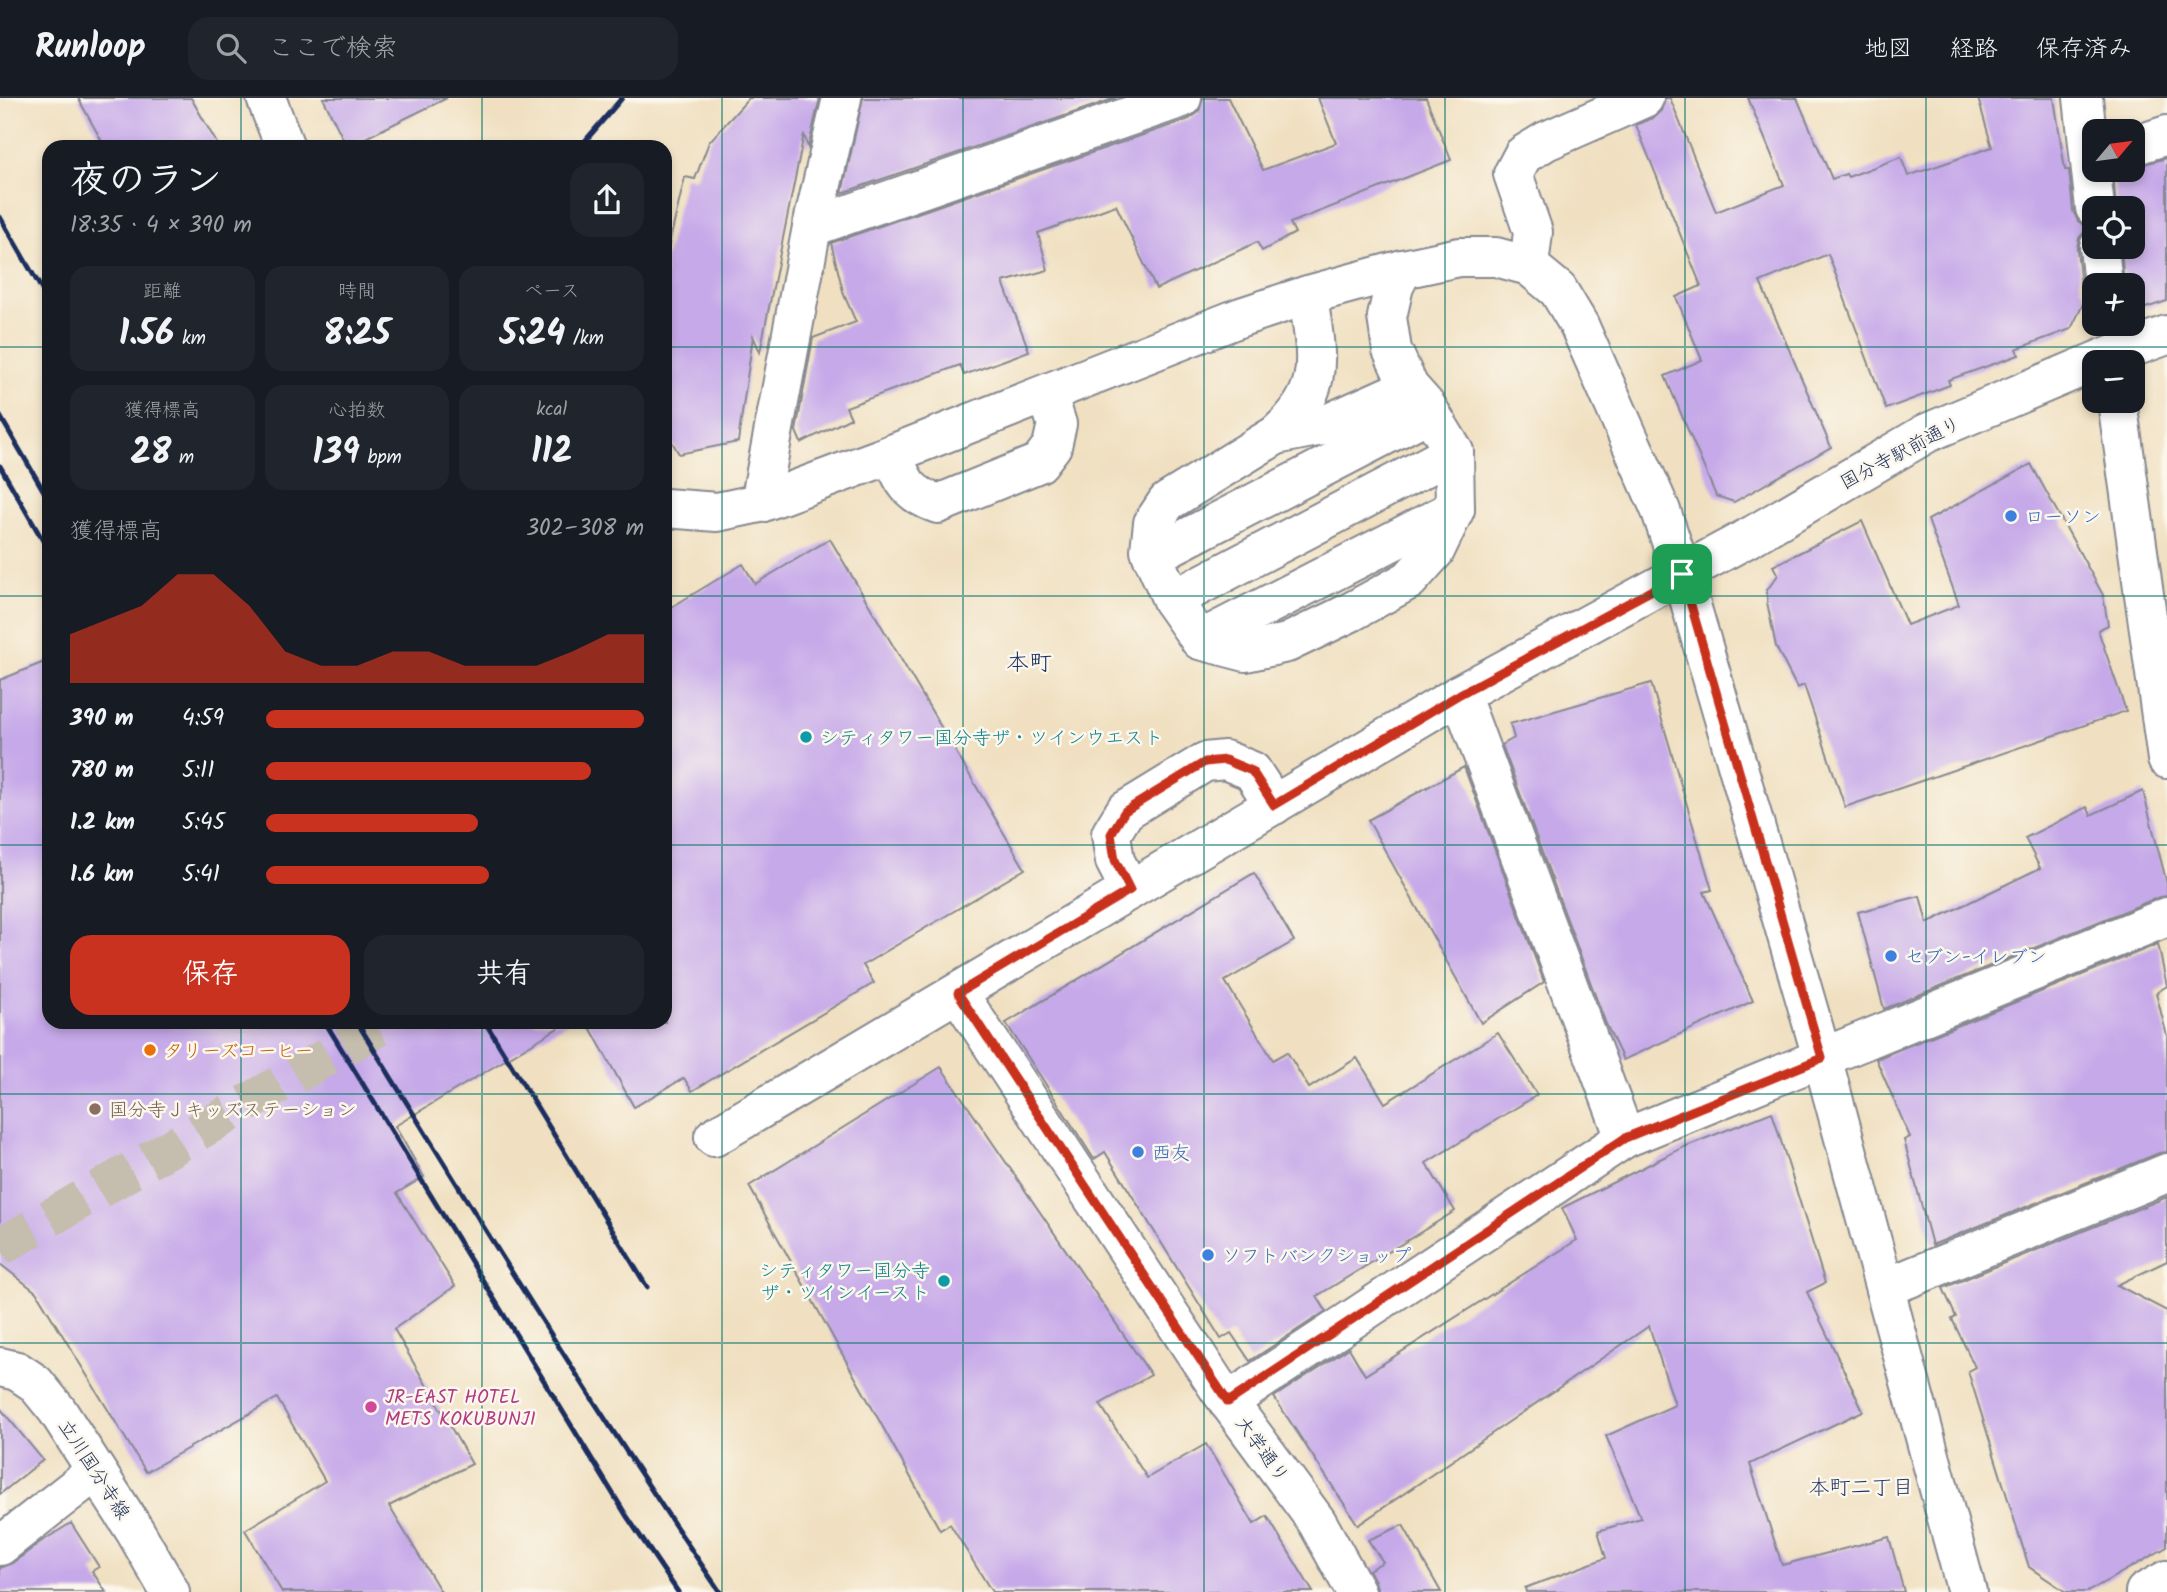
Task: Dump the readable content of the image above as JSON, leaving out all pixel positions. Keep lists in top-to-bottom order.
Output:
{
  "streets": {
    "street": ["国分寺駅前通り", "大学通り", "立川国分寺線"]
  },
  "crossings": [
    ["国分寺駅前通り", "大学通り"]
  ],
  "districts": ["本町", "本町二丁目"],
  "places": [
    "ローソン",
    "シティタワー国分寺ザ・ツインウエスト",
    "セブン-イレブン",
    "タリーズコーヒー",
    "国分寺Ｊキッズステーション",
    "西友",
    "ソフトバンクショップ",
    "シティタワー国分寺 ザ・ツインイースト",
    "JR-EAST HOTEL METS KOKUBUNJI"
  ],
  "north": "top right",
  "page": {
    "header": "Runloop",
    "search": "ここで検索",
    "nav": ["地図", "経路", "保存済み"],
    "map_buttons": ["+", "−"],
    "heading": ["夜のラン", "18:35 · 4 × 390 m"],
    "stats": [
      ["距離", "1.56 km"],
      ["時間", "8:25"],
      ["ペース", "5:24 /km"],
      ["獲得標高", "28 m"],
      ["心拍数", "139 bpm"],
      ["kcal", "112"]
    ],
    "chart": ["獲得標高", "302–308 m"],
    "list": [
      {
        "name": "390 m",
        "note": "4:59"
      },
      {
        "name": "780 m",
        "note": "5:11"
      },
      {
        "name": "1.2 km",
        "note": "5:45"
      },
      {
        "name": "1.6 km",
        "note": "5:41"
      }
    ],
    "buttons": ["保存", "共有"]
  }
}
